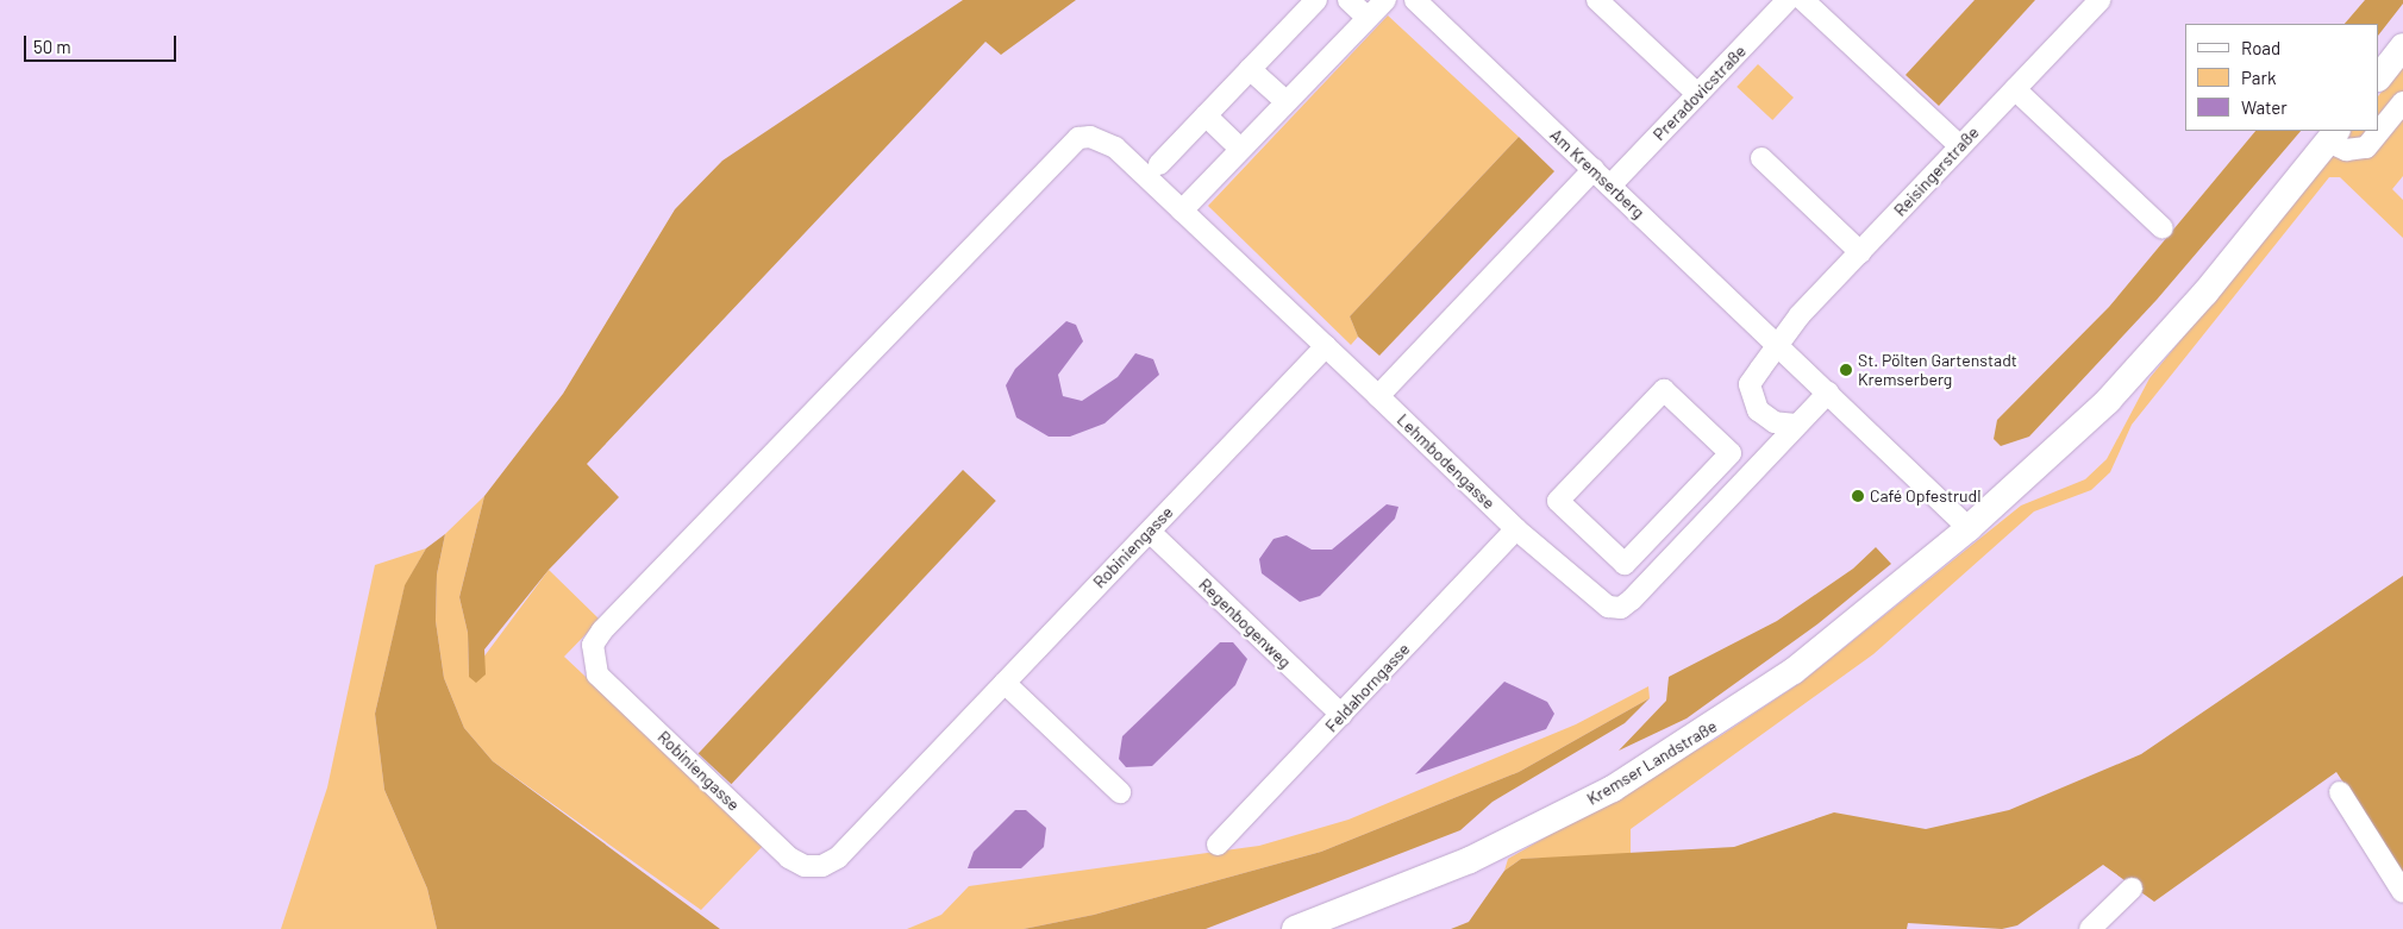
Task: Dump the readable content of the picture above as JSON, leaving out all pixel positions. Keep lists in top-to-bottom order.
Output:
{
  "streets": {
    "main road": ["Kremser Landstraße"],
    "street": [
      "Preradovicstraße",
      "Reisingerstraße",
      "Am Kremserberg",
      "Lehmbodengasse",
      "Robiniengasse",
      "Regenbogenweg",
      "Feldahorngasse"
    ]
  },
  "crossings": [
    ["Preradovicstraße", "Am Kremserberg"],
    ["Reisingerstraße", "Am Kremserberg"],
    ["Am Kremserberg", "Kremser Landstraße"],
    ["Lehmbodengasse", "Robiniengasse"],
    ["Lehmbodengasse", "Feldahorngasse"],
    ["Robiniengasse", "Regenbogenweg"],
    ["Regenbogenweg", "Feldahorngasse"]
  ],
  "places": ["St. Pölten Gartenstadt Kremserberg", "Café Opfestrudl"],
  "legend": ["Road", "Park", "Water"],
  "scale_bar": "50 m"
}
